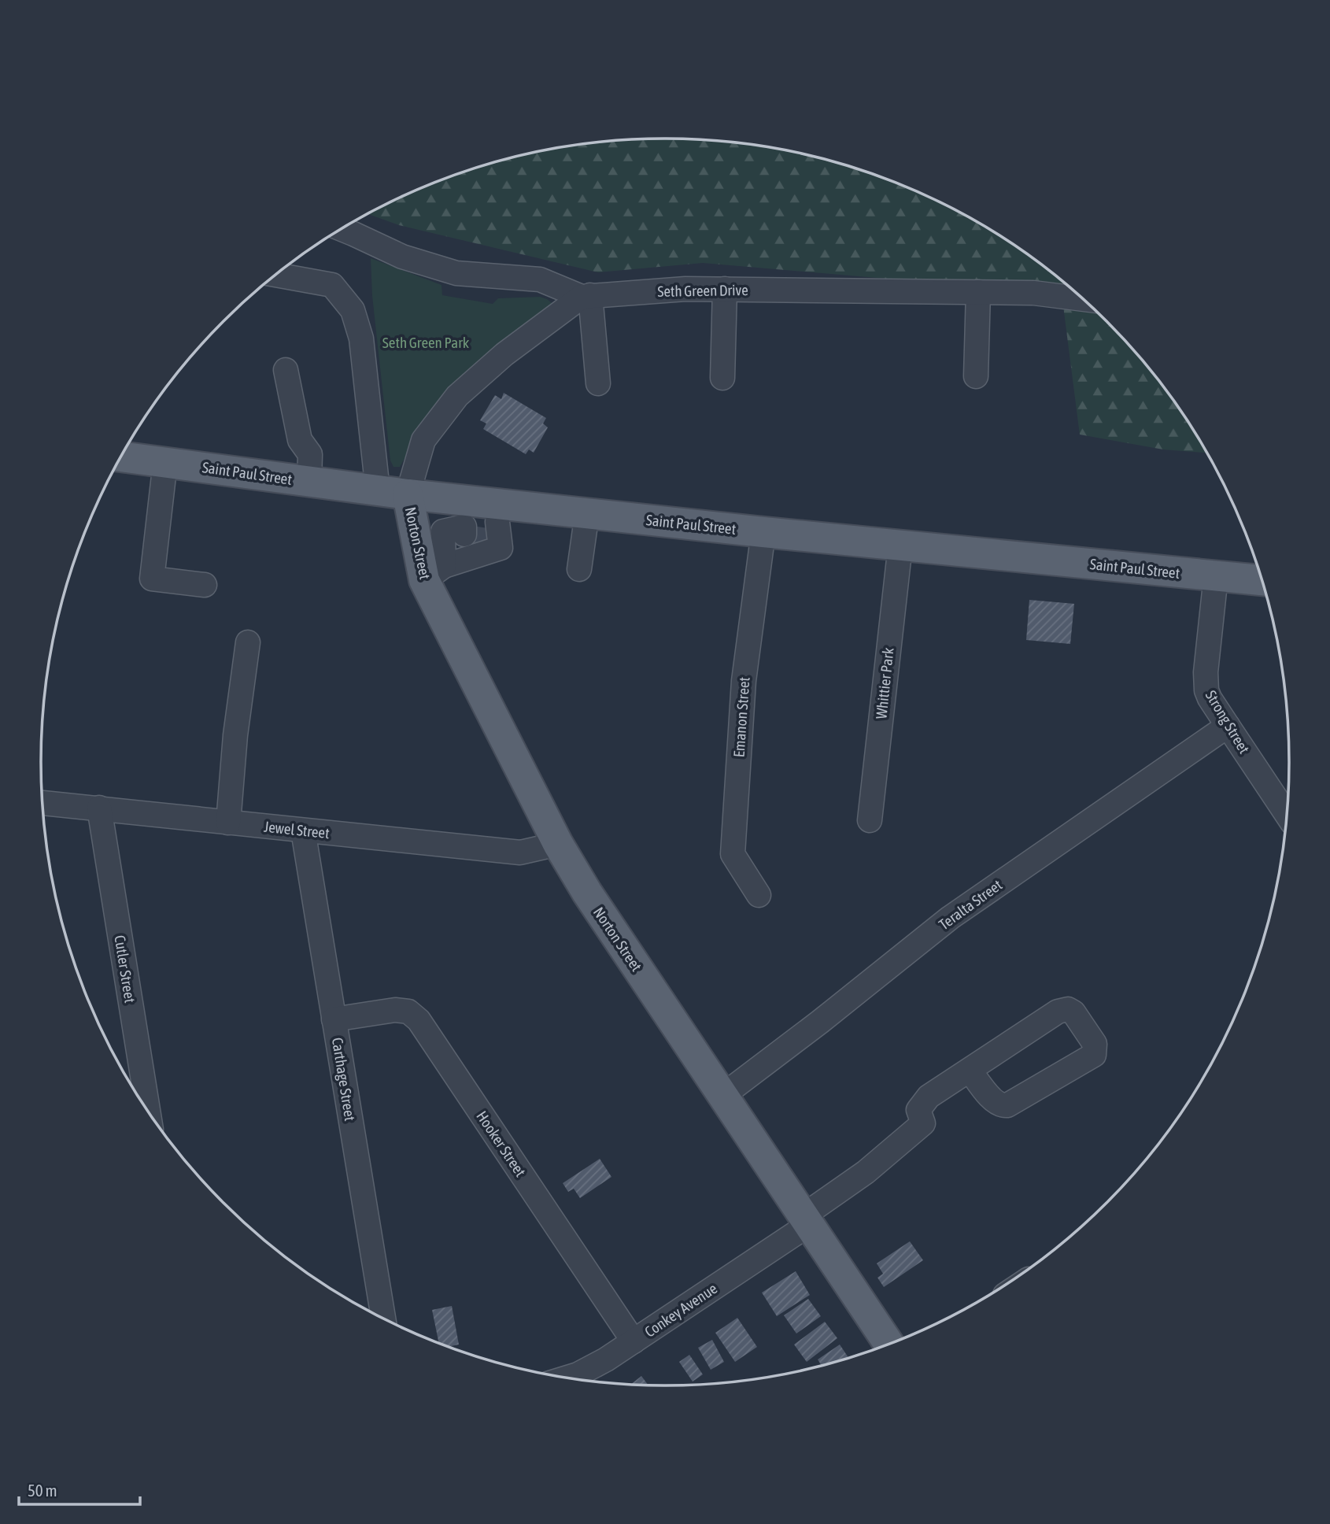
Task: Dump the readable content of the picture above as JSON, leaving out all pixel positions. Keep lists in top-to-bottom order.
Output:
{
  "streets": {
    "main road": ["Saint Paul Street", "Norton Street"],
    "street": [
      "Seth Green Drive",
      "Whittier Park",
      "Emanon Street",
      "Strong Street",
      "Jewel Street",
      "Teralta Street",
      "Cutler Street",
      "Carthage Street",
      "Hooker Street",
      "Conkey Avenue"
    ]
  },
  "crossings": [
    ["Saint Paul Street", "Norton Street"],
    ["Saint Paul Street", "Whittier Park"],
    ["Saint Paul Street", "Emanon Street"],
    ["Saint Paul Street", "Strong Street"],
    ["Norton Street", "Jewel Street"],
    ["Norton Street", "Teralta Street"],
    ["Norton Street", "Conkey Avenue"],
    ["Strong Street", "Teralta Street"],
    ["Jewel Street", "Cutler Street"],
    ["Jewel Street", "Carthage Street"],
    ["Carthage Street", "Hooker Street"],
    ["Hooker Street", "Conkey Avenue"]
  ],
  "parks": ["Seth Green Park"],
  "scale_bar": "50 m"
}
